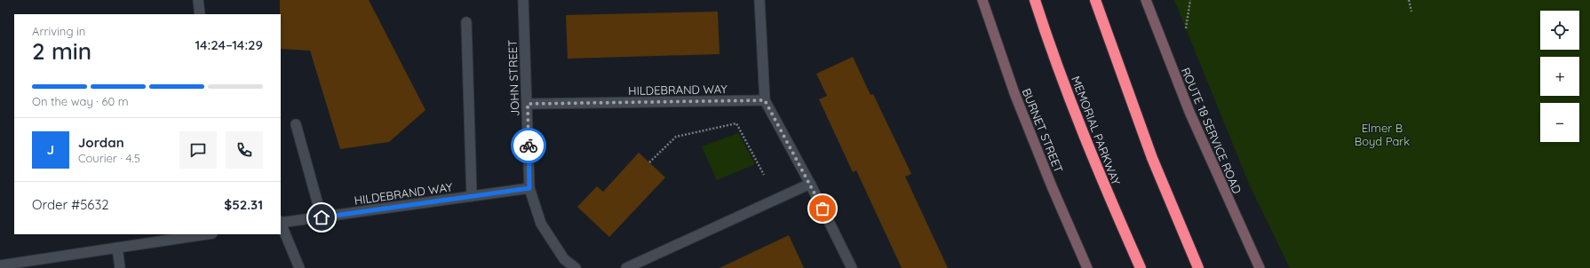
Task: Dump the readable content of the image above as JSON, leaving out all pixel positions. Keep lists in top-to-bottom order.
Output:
{
  "streets": {
    "highway": ["MEMORIAL PARKWAY"],
    "main road": ["BURNET STREET", "ROUTE 18 SERVICE ROAD"],
    "street": ["JOHN STREET", "HILDEBRAND WAY"]
  },
  "crossings": [
    ["JOHN STREET", "HILDEBRAND WAY"]
  ],
  "parks": ["Elmer B Boyd Park"],
  "page": {
    "map_buttons": ["+", "−"],
    "heading": ["2 min", "Arriving in", "14:24–14:29"],
    "panel": [
      "Jordan",
      "Courier · 4.5",
      "Order #5632",
      "$52.31"
    ],
    "bar": "On the way · 60 m",
    "round": "J"
  }
}
